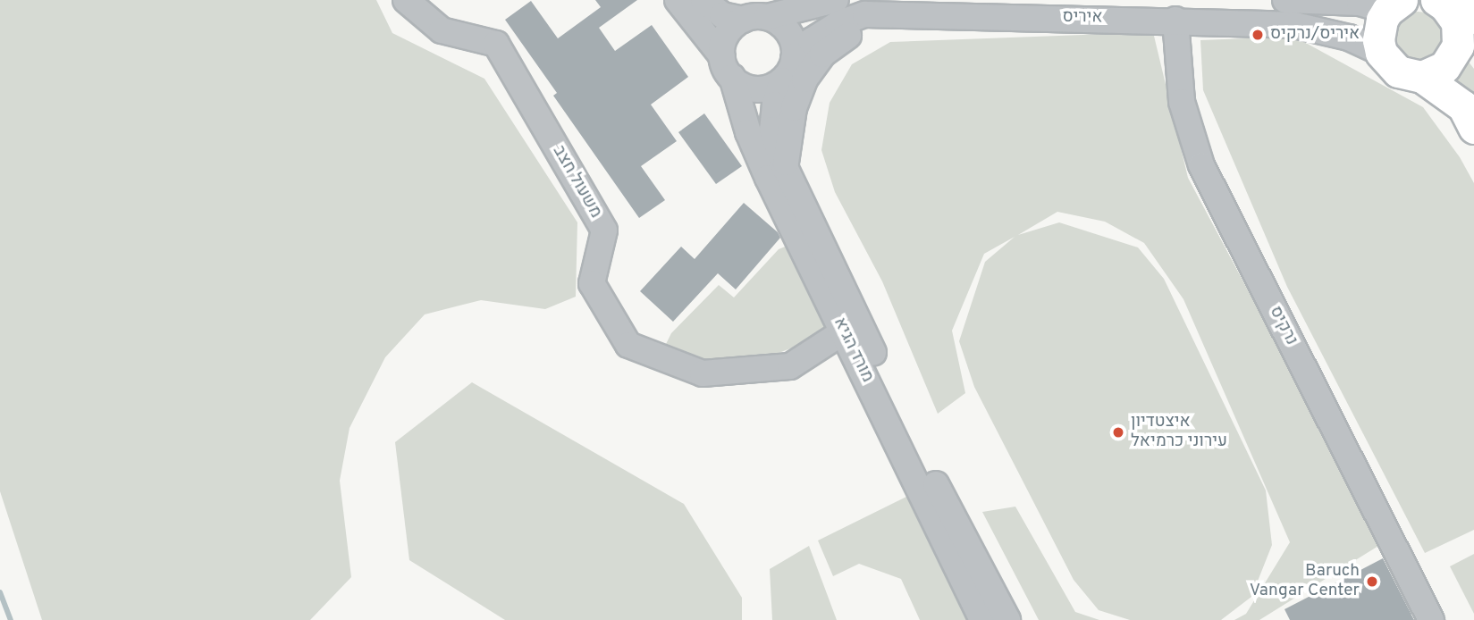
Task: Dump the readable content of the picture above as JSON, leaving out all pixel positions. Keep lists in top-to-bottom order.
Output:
{
  "streets": {
    "street": [
      "איריס",
      "משעול חצב",
      "נרקיס",
      "מורד הגיא"
    ]
  },
  "crossings": [
    ["איריס", "נרקיס"],
    ["איריס", "מורד הגיא"],
    ["משעול חצב", "מורד הגיא"]
  ],
  "places": ["איריס/נרקיס", "איצטדיון עירוני כרמיאל", "Baruch Vangar Center"]
}
